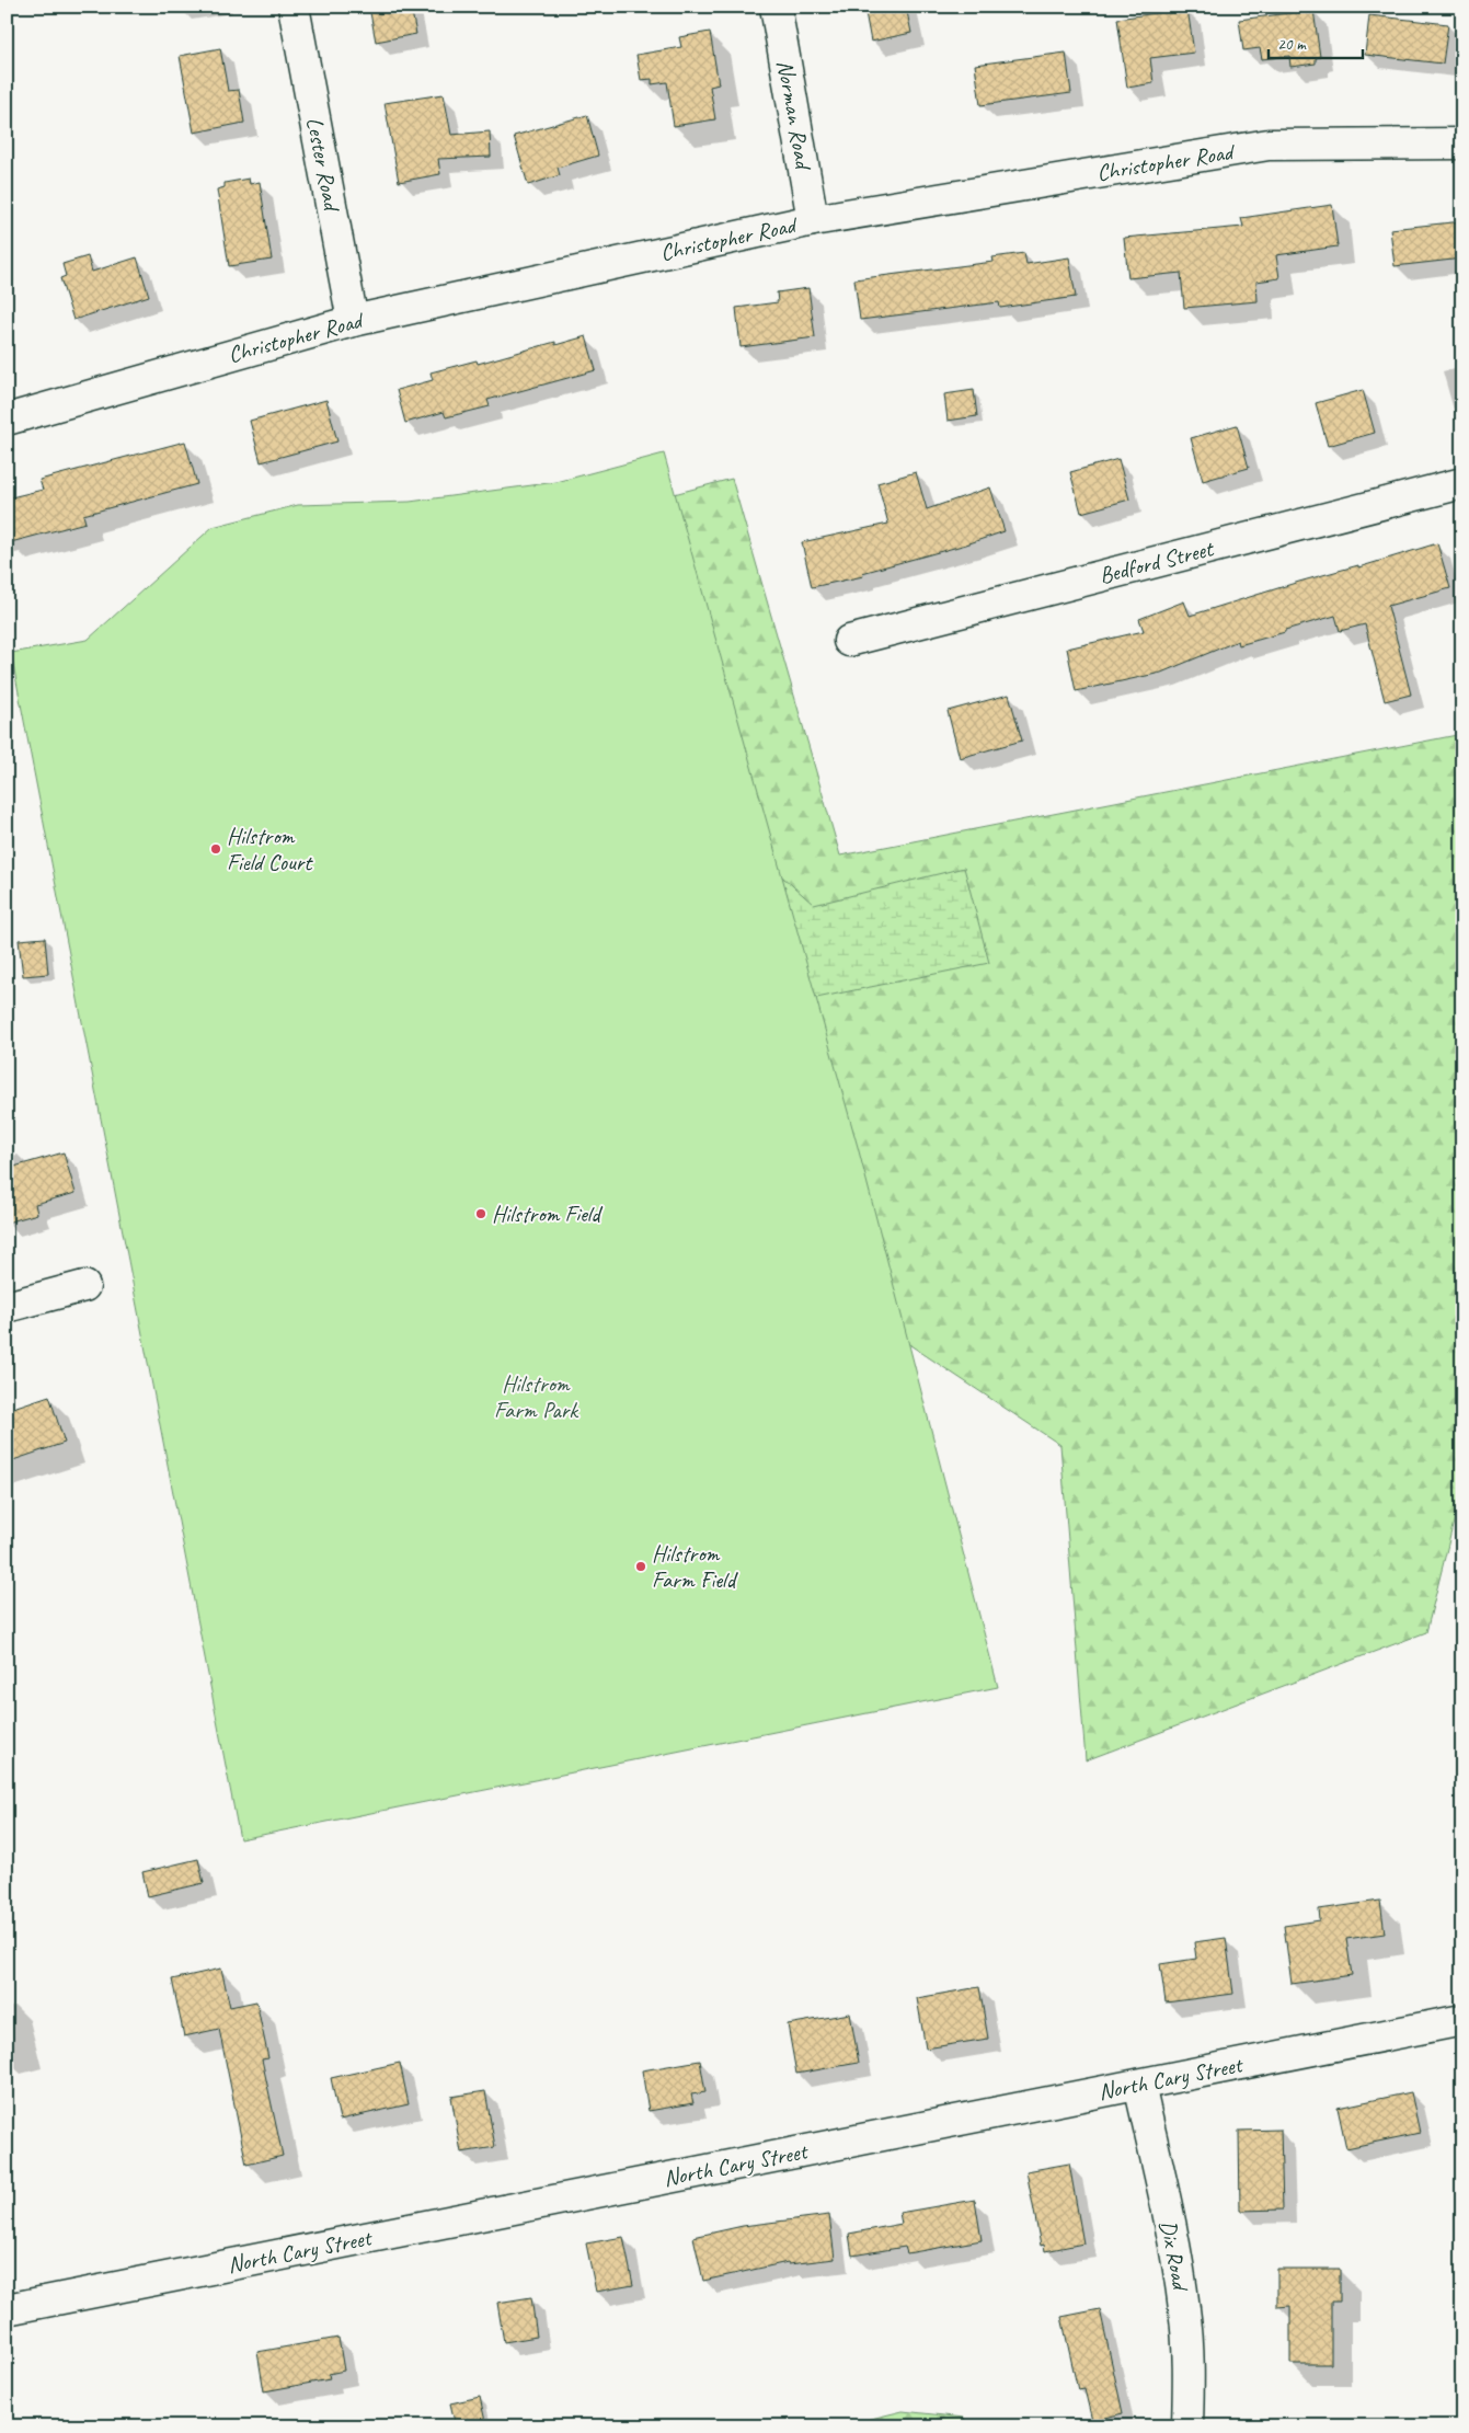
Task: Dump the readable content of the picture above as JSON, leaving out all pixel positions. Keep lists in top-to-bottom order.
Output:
{
  "streets": {
    "street": [
      "Norman Road",
      "Christopher Road",
      "Lester Road",
      "Bedford Street",
      "North Cary Street",
      "Dix Road"
    ]
  },
  "crossings": [
    ["Norman Road", "Christopher Road"],
    ["Christopher Road", "Lester Road"],
    ["North Cary Street", "Dix Road"]
  ],
  "parks": ["Hilstrom Farm Park"],
  "places": ["Hilstrom Field Court", "Hilstrom Field", "Hilstrom Farm Field"],
  "scale_bar": "20 m"
}
